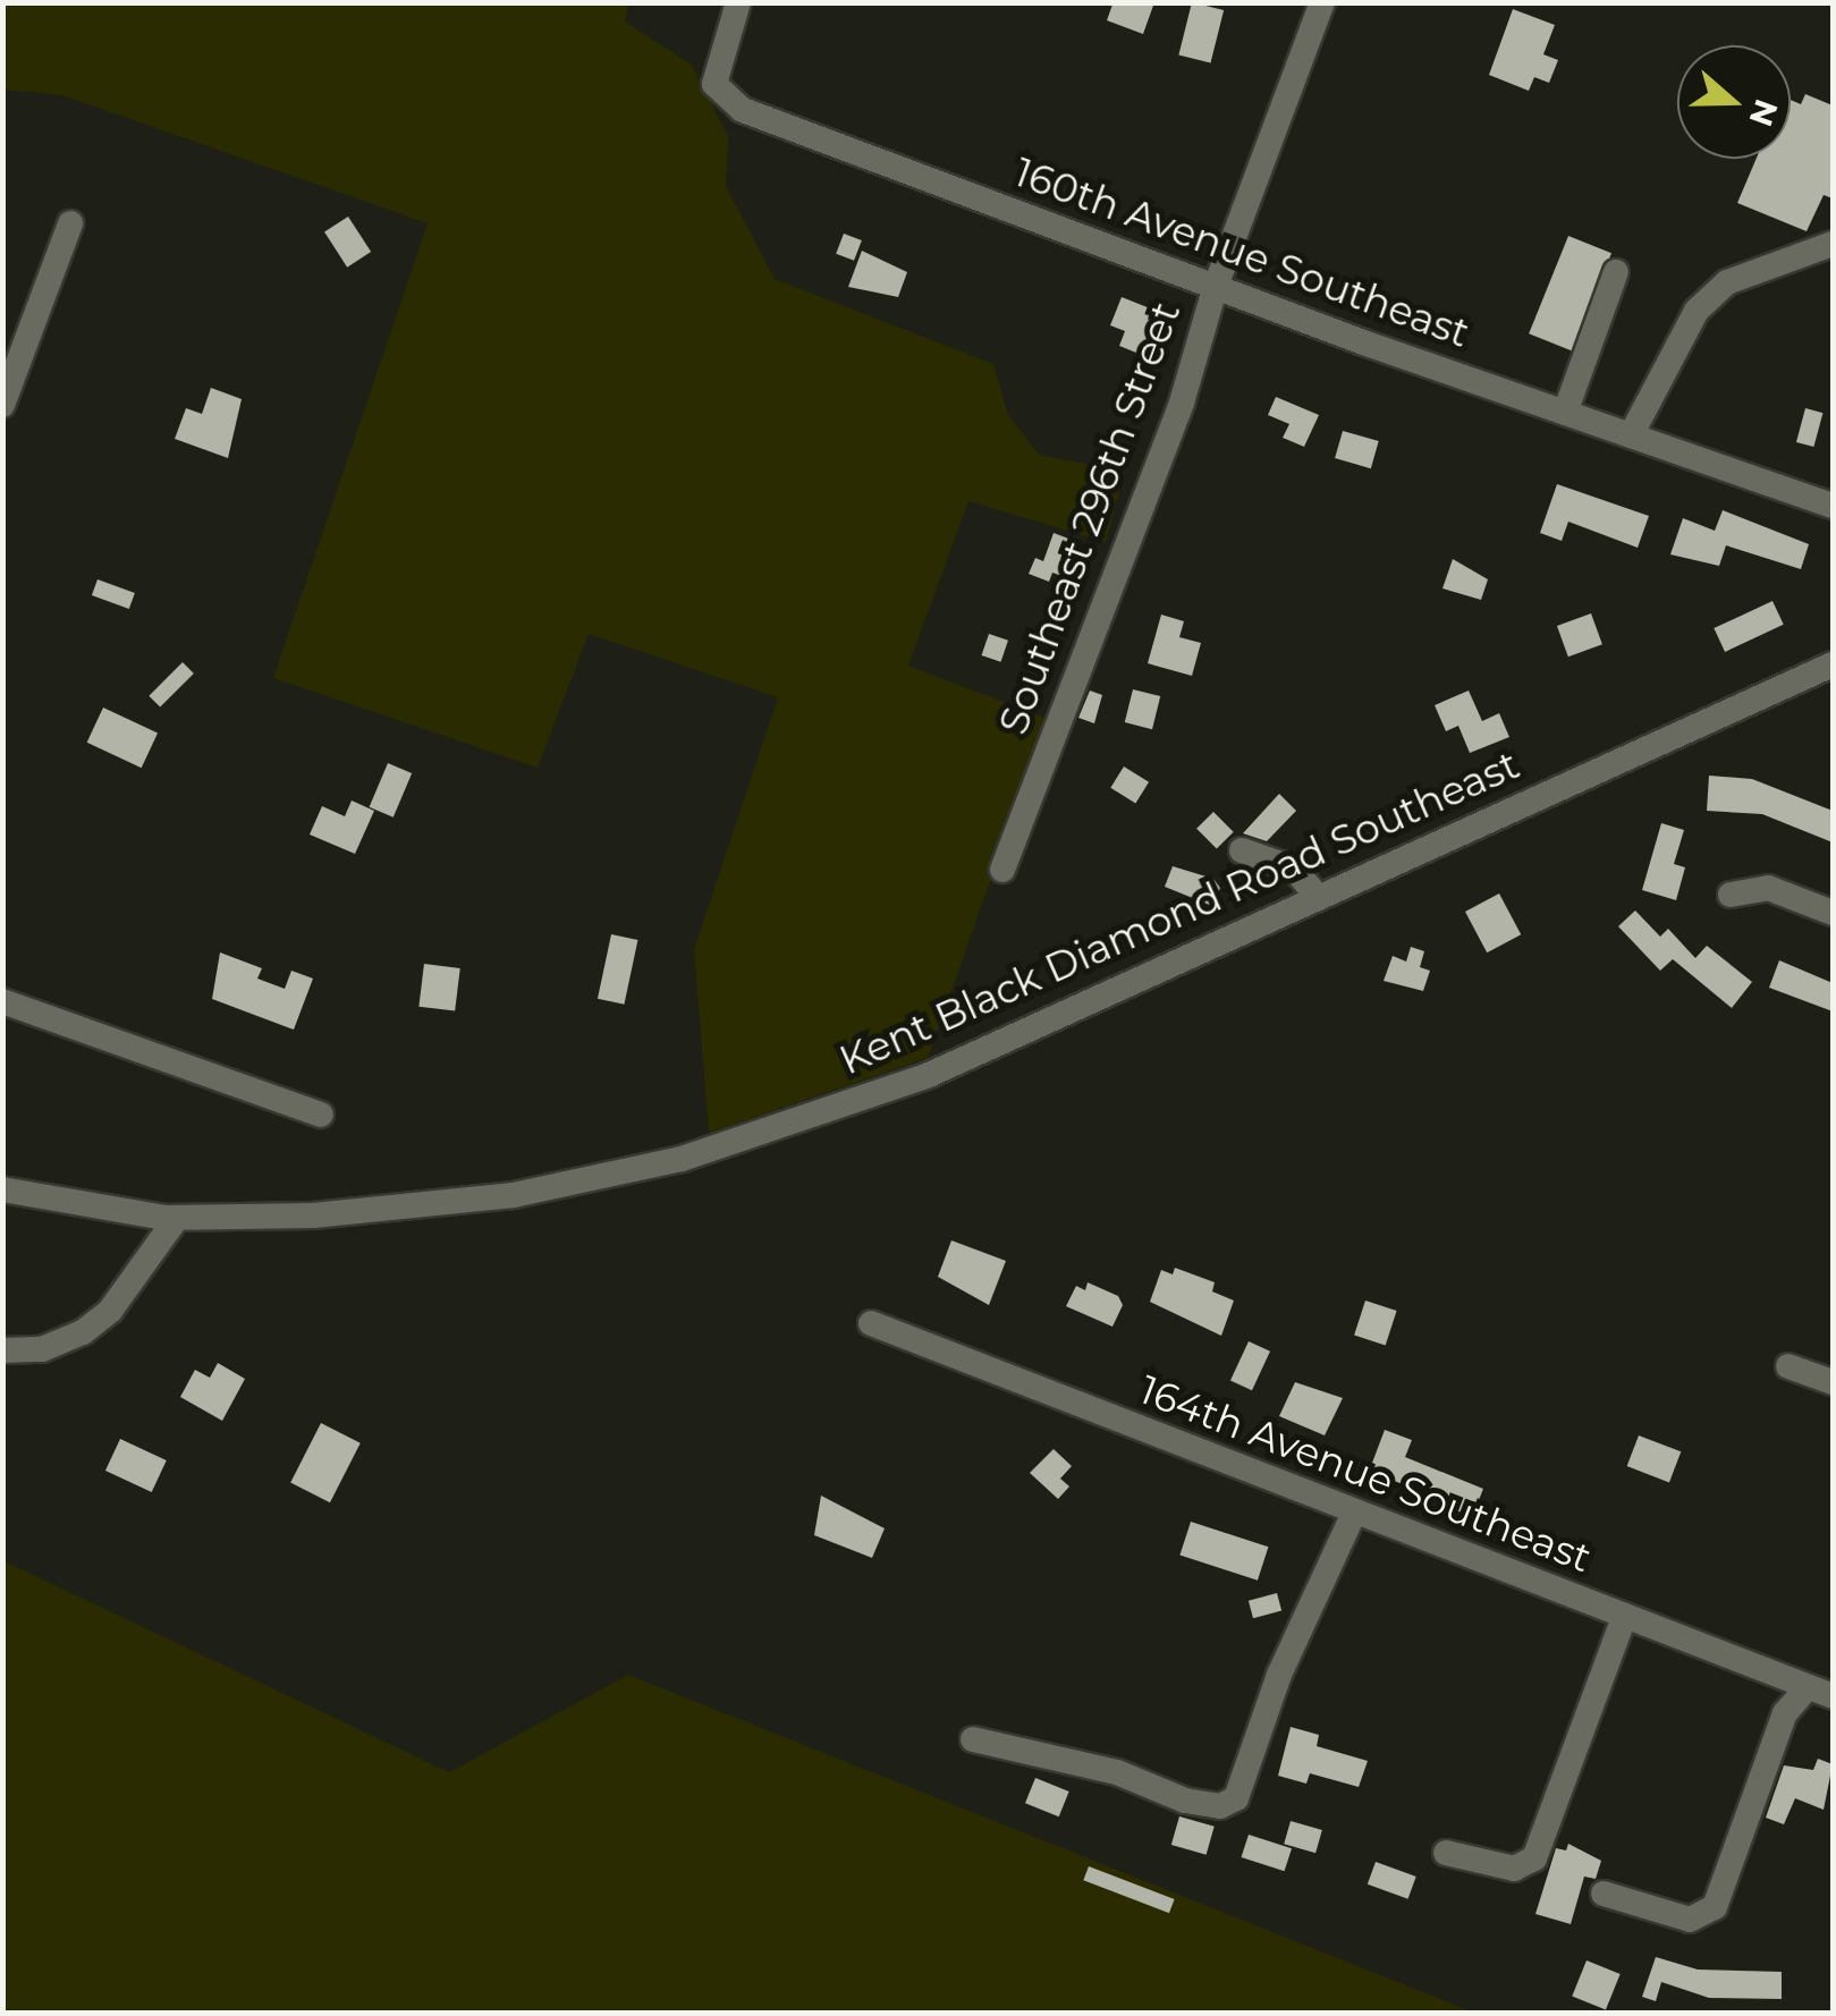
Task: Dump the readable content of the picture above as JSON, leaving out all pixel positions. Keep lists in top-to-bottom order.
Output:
{
  "streets": {
    "street": [
      "160th Avenue Southeast",
      "Southeast 296th Street",
      "Kent Black Diamond Road Southeast",
      "164th Avenue Southeast"
    ]
  },
  "crossings": [
    ["160th Avenue Southeast", "Southeast 296th Street"]
  ],
  "north": "right"
}
